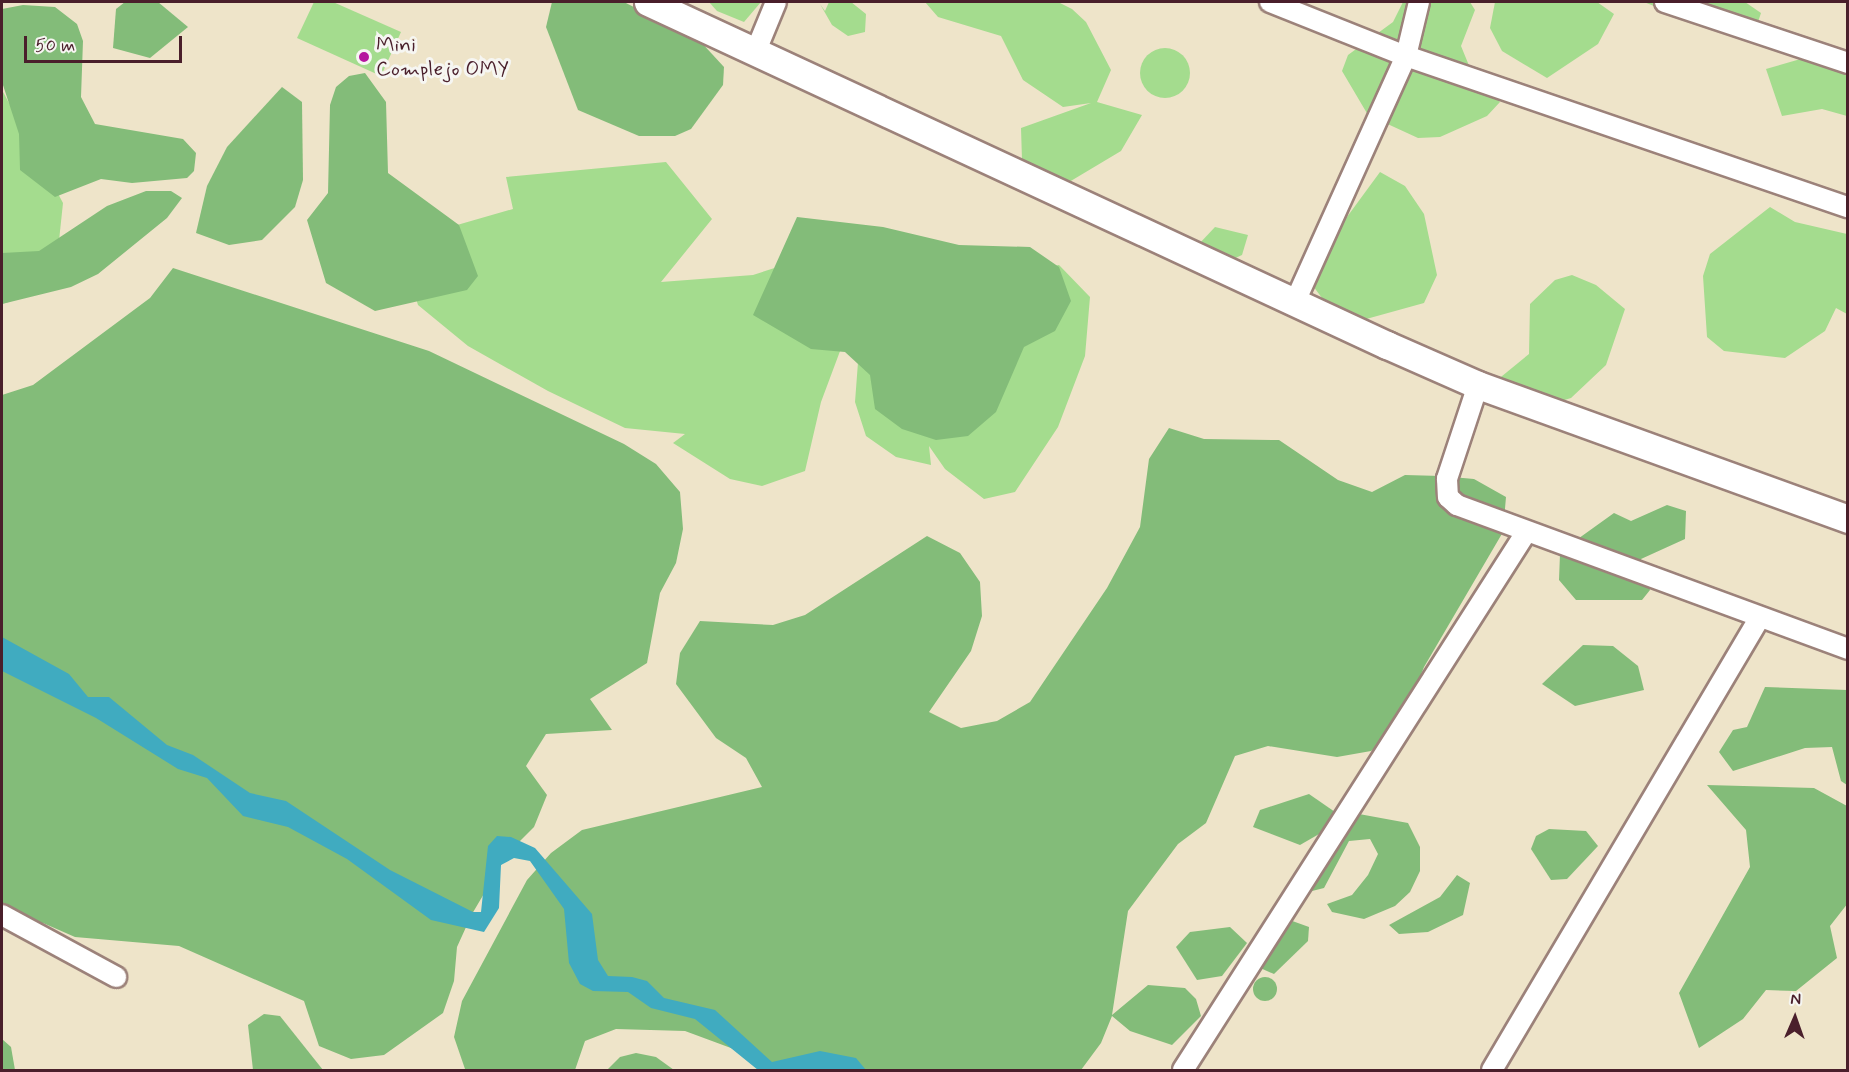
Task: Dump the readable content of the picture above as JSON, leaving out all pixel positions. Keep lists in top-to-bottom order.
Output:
{
  "places": ["Mini Complejo OMY"],
  "scale_bar": "50 m",
  "north": "top"
}
